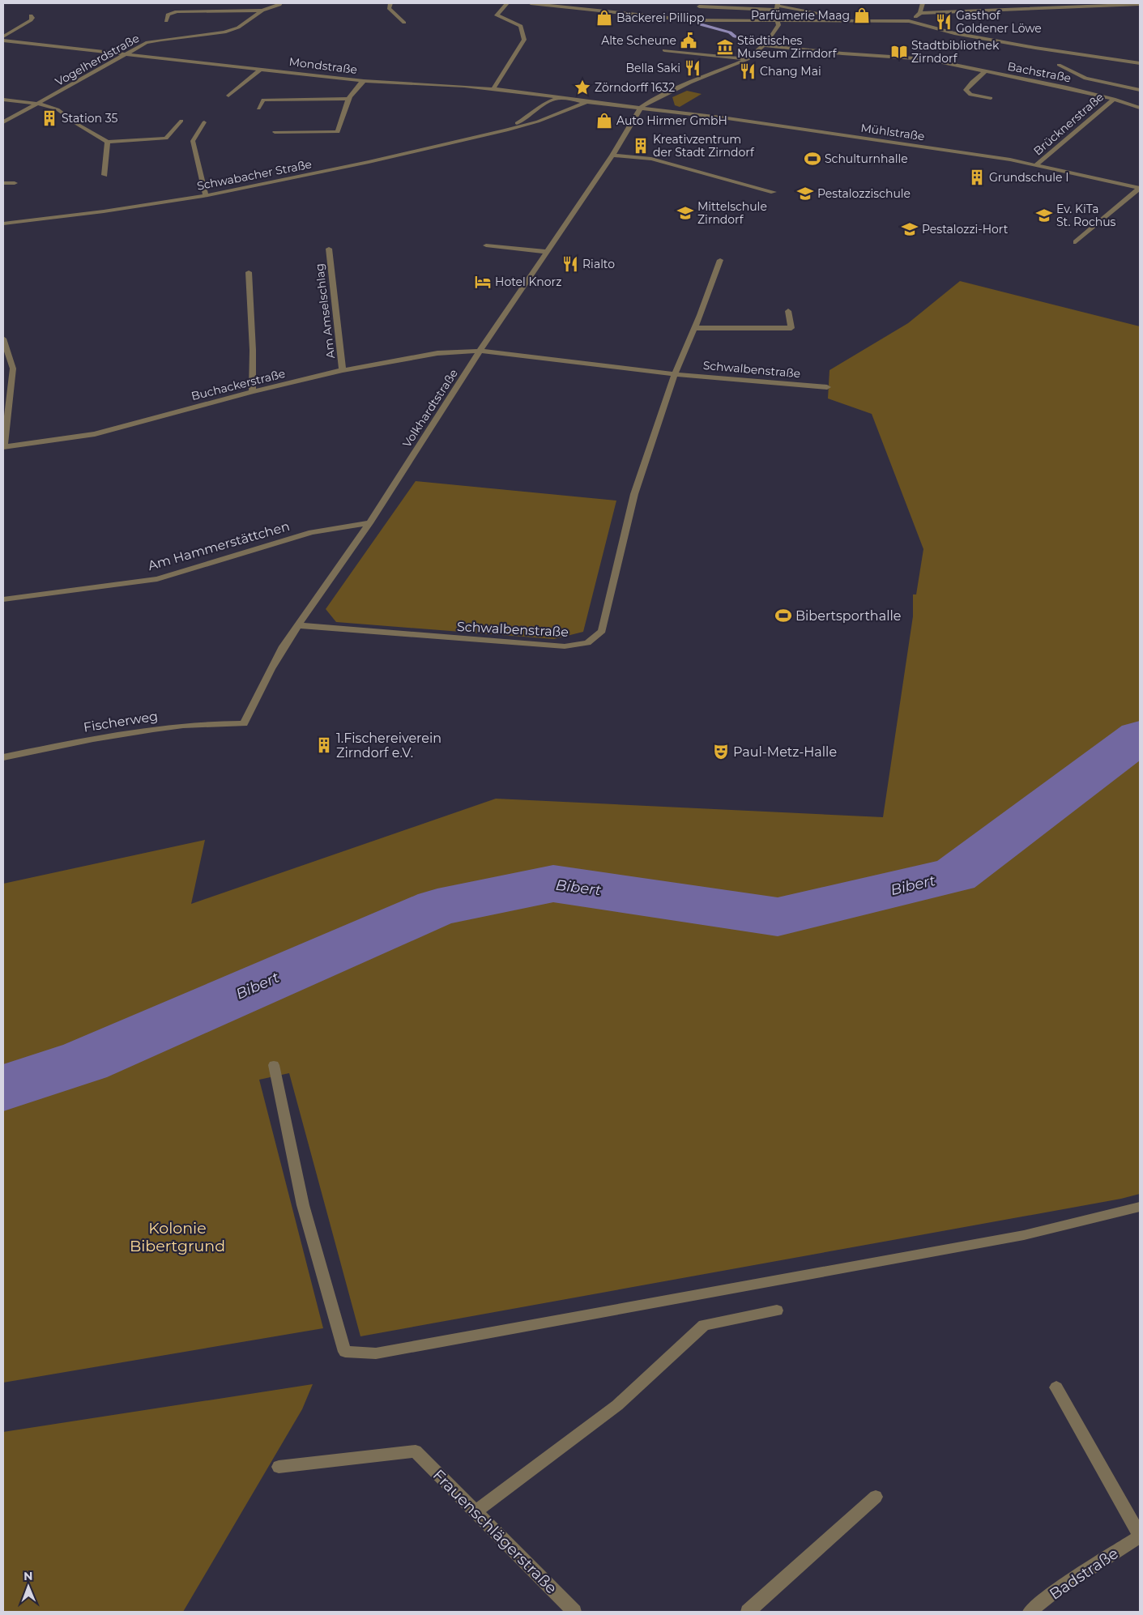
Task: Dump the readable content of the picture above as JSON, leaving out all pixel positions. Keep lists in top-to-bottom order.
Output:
{
  "streets": {
    "street": [
      "Vogelherdstraße",
      "Mondstraße",
      "Bachstraße",
      "Brücknerstraße",
      "Mühlstraße",
      "Schwabacher Straße",
      "Am Amselschlag",
      "Schwalbenstraße",
      "Buchackerstraße",
      "Volkhardtstraße",
      "Am Hammerstättchen",
      "Fischerweg",
      "Frauenschlägerstraße",
      "Badstraße"
    ]
  },
  "crossings": [
    ["Vogelherdstraße", "Mondstraße"],
    ["Mondstraße", "Mühlstraße"],
    ["Mondstraße", "Schwabacher Straße"],
    ["Mondstraße", "Volkhardtstraße"],
    ["Bachstraße", "Brücknerstraße"],
    ["Brücknerstraße", "Mühlstraße"],
    ["Mühlstraße", "Volkhardtstraße"],
    ["Am Amselschlag", "Buchackerstraße"],
    ["Schwalbenstraße", "Buchackerstraße"],
    ["Schwalbenstraße", "Volkhardtstraße"],
    ["Buchackerstraße", "Volkhardtstraße"],
    ["Volkhardtstraße", "Am Hammerstättchen"],
    ["Volkhardtstraße", "Fischerweg"]
  ],
  "water": ["Bibert"],
  "parks": ["Kolonie Bibertgrund"],
  "places": {
    "shop": ["Parfümerie Maag", "Bäckerei Pillipp", "Auto Hirmer GmbH"],
    "restaurant": [
      "Gasthof Goldener Löwe",
      "Bella Saki",
      "Chang Mai",
      "Rialto"
    ],
    "public building": ["Alte Scheune"],
    "museum": ["Städtisches Museum Zirndorf"],
    "library": ["Stadtbibliothek Zirndorf"],
    "place": ["Zörndorff 1632"],
    "building": [
      "Station 35",
      "Kreativzentrum der Stadt Zirndorf",
      "Grundschule I",
      "1.Fischereiverein Zirndorf e.V."
    ],
    "sports": ["Schulturnhalle", "Bibertsporthalle"],
    "school or university": [
      "Pestalozzischule",
      "Mittelschule Zirndorf",
      "Ev. KiTa St. Rochus",
      "Pestalozzi-Hort"
    ],
    "hotel": ["Hotel Knorz"],
    "theatre": ["Paul-Metz-Halle"]
  },
  "north": "top"
}
